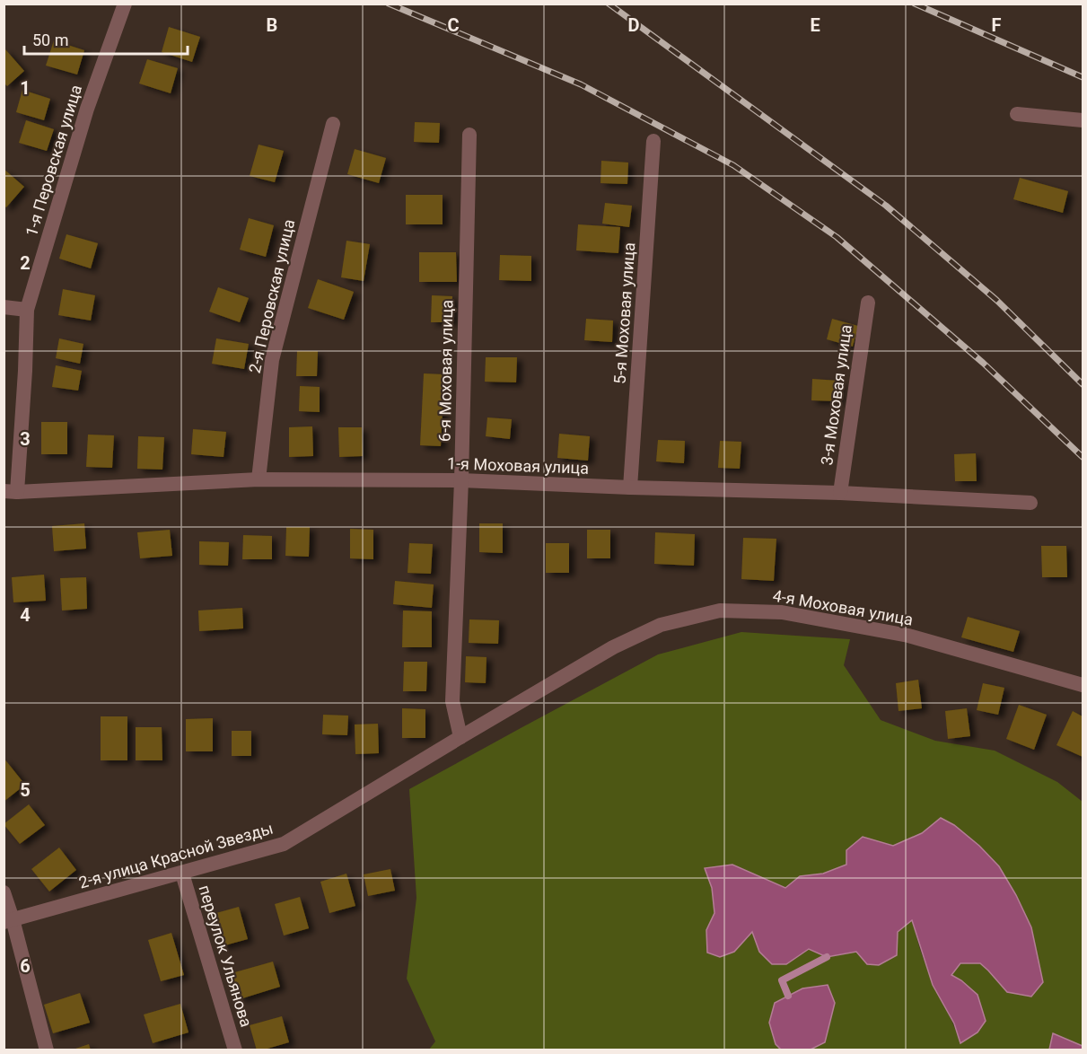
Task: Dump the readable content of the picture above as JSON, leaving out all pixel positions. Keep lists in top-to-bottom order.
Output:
{
  "streets": {
    "street": [
      "1-я Перовская улица",
      "2-я Перовская улица",
      "5-я Моховая улица",
      "6-я Моховая улица",
      "3-я Моховая улица",
      "1-я Моховая улица",
      "4-я Моховая улица",
      "2-я улица Красной Звезды",
      "переулок Ульянова"
    ]
  },
  "crossings": [
    ["1-я Перовская улица", "1-я Моховая улица"],
    ["2-я Перовская улица", "1-я Моховая улица"],
    ["5-я Моховая улица", "1-я Моховая улица"],
    ["6-я Моховая улица", "1-я Моховая улица"],
    ["6-я Моховая улица", "4-я Моховая улица"],
    ["6-я Моховая улица", "2-я улица Красной Звезды"],
    ["3-я Моховая улица", "1-я Моховая улица"],
    ["4-я Моховая улица", "2-я улица Красной Звезды"],
    ["2-я улица Красной Звезды", "переулок Ульянова"]
  ],
  "scale_bar": "50 m",
  "grid": {
    "columns": [
      "B",
      "C",
      "D",
      "E",
      "F"
    ],
    "rows": [
      "1",
      "2",
      "3",
      "4",
      "5",
      "6"
    ]
  }
}
